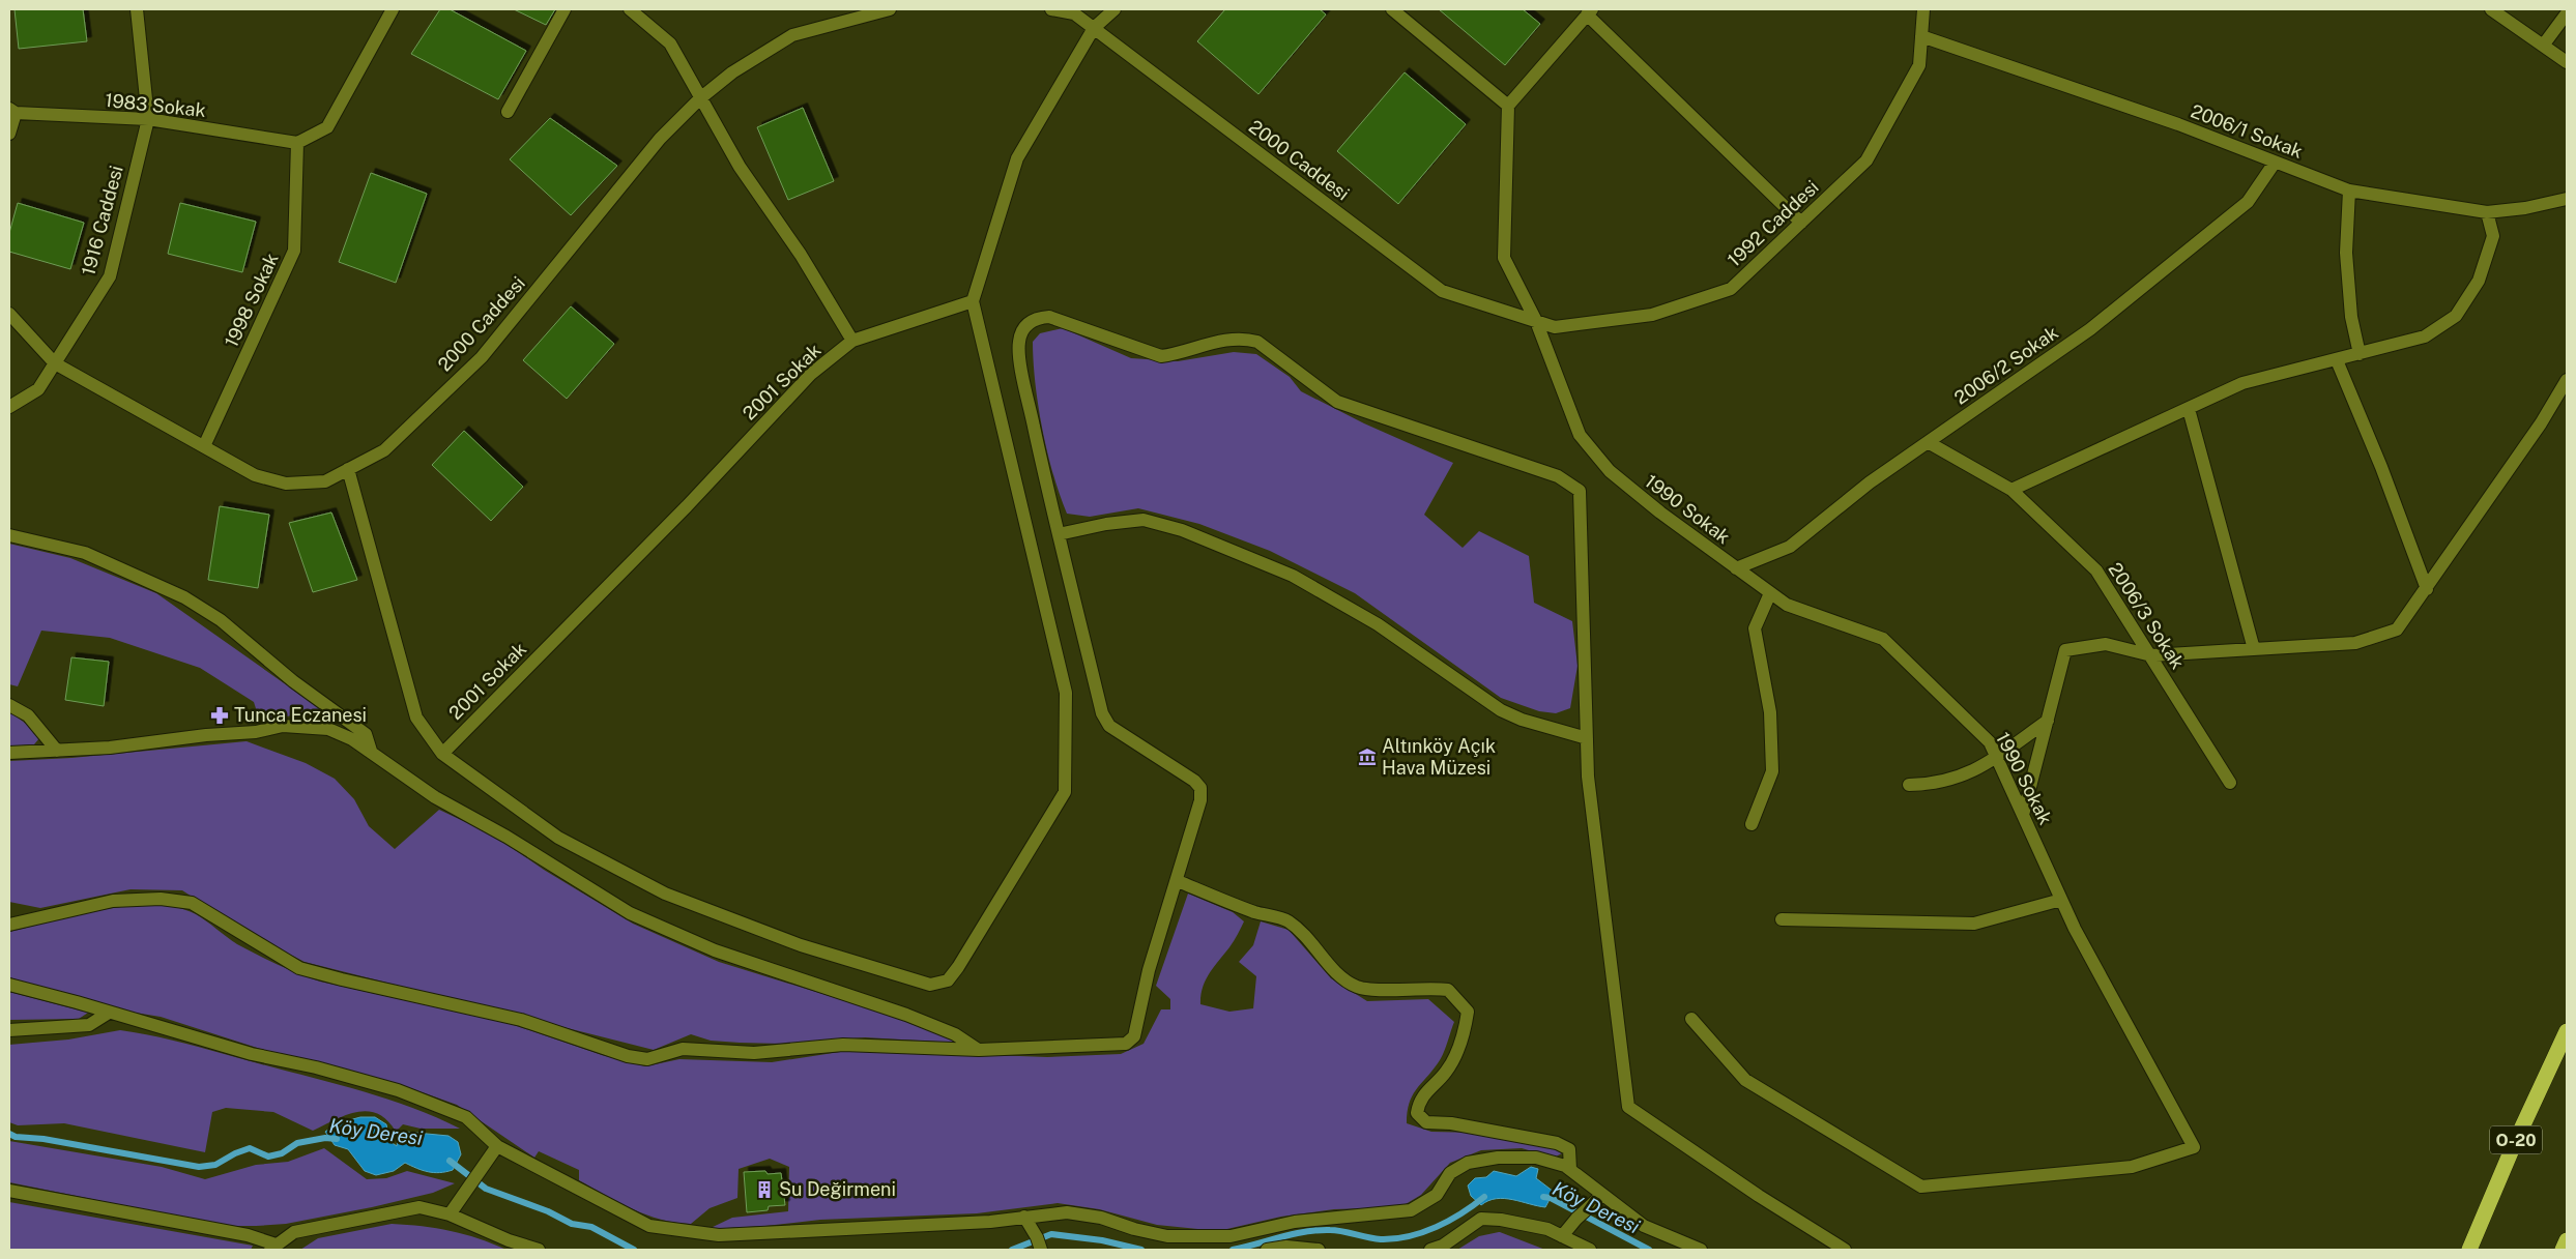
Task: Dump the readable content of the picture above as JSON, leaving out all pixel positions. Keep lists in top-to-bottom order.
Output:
{
  "streets": {
    "highway": ["O-20"],
    "street": [
      "1983 Sokak",
      "2006/1 Sokak",
      "2000 Caddesi",
      "1916 Caddesi",
      "1992 Caddesi",
      "1998 Sokak",
      "2006/2 Sokak",
      "2001 Sokak",
      "1990 Sokak",
      "2006/3 Sokak"
    ]
  },
  "crossings": [
    ["1983 Sokak", "1916 Caddesi"],
    ["1983 Sokak", "1998 Sokak"],
    ["2006/1 Sokak", "1992 Caddesi"],
    ["2006/1 Sokak", "2006/2 Sokak"],
    ["2000 Caddesi", "1916 Caddesi"],
    ["2000 Caddesi", "1992 Caddesi"],
    ["2000 Caddesi", "1998 Sokak"],
    ["2000 Caddesi", "1990 Sokak"],
    ["1992 Caddesi", "1990 Sokak"],
    ["2006/2 Sokak", "1990 Sokak"],
    ["2006/2 Sokak", "2006/3 Sokak"]
  ],
  "water": ["Köy Deresi"],
  "places": {
    "pharmacy": ["Tunca Eczanesi"],
    "museum": ["Altınköy Açık Hava Müzesi"],
    "building": ["Su Değirmeni"]
  }
}
